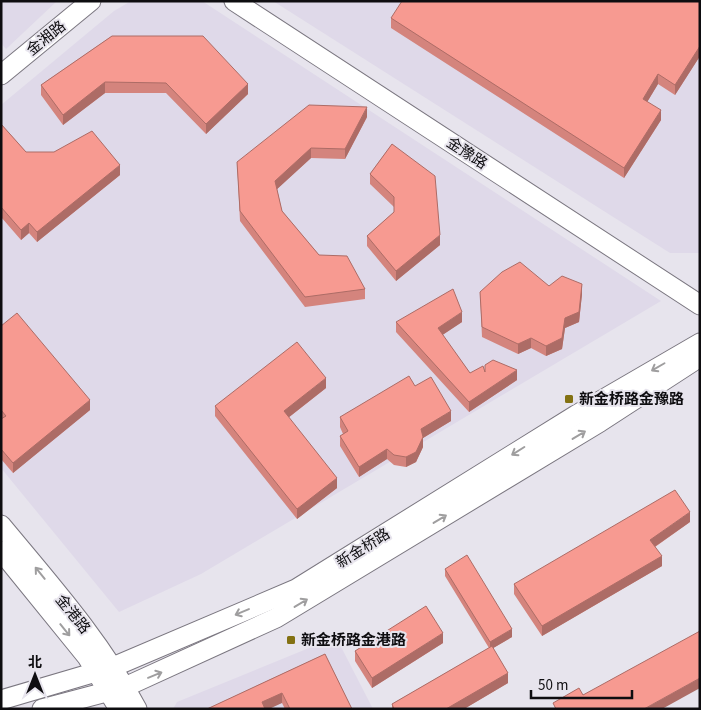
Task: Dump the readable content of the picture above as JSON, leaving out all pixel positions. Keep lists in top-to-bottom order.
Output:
{
  "streets": {
    "street": [
      "金湘路",
      "金豫路",
      "新金桥路",
      "金港路"
    ]
  },
  "crossings": [
    ["新金桥路", "金港路"]
  ],
  "places": {
    "transit": ["新金桥路金豫路", "新金桥路金港路"]
  },
  "scale_bar": "50 m",
  "north": "top"
}
